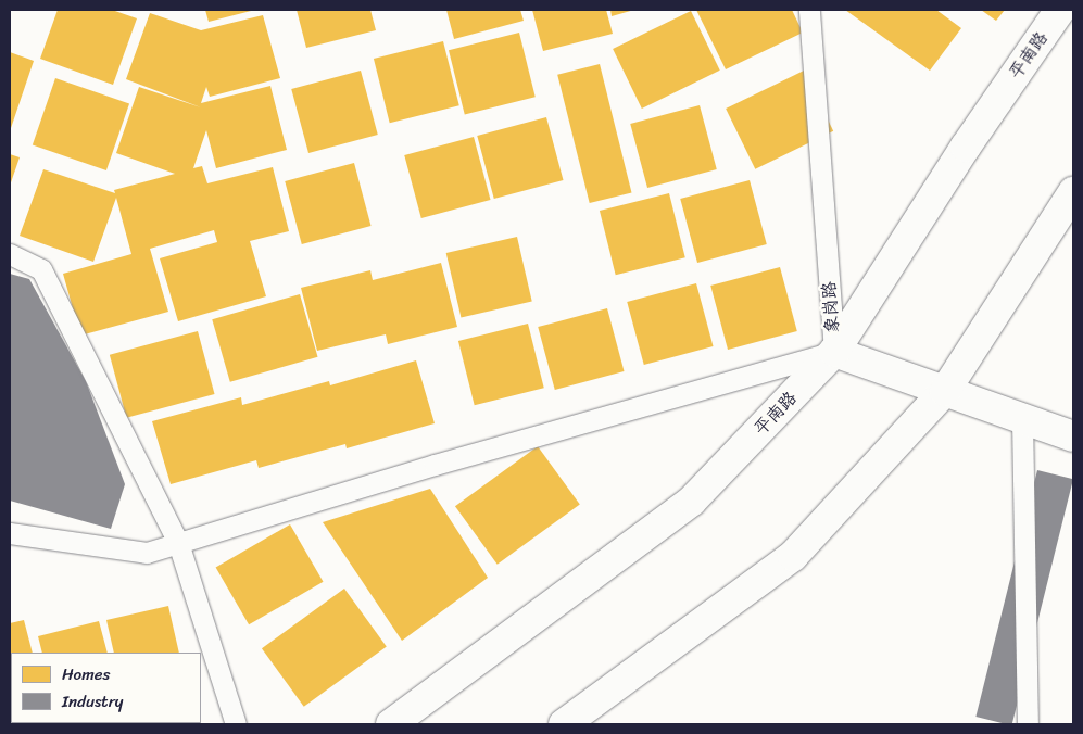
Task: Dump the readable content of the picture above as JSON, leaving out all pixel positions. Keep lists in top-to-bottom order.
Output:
{
  "streets": {
    "main road": ["平南路", "象岗路"]
  },
  "crossings": [
    ["平南路", "象岗路"]
  ],
  "legend": ["Homes", "Industry"]
}
